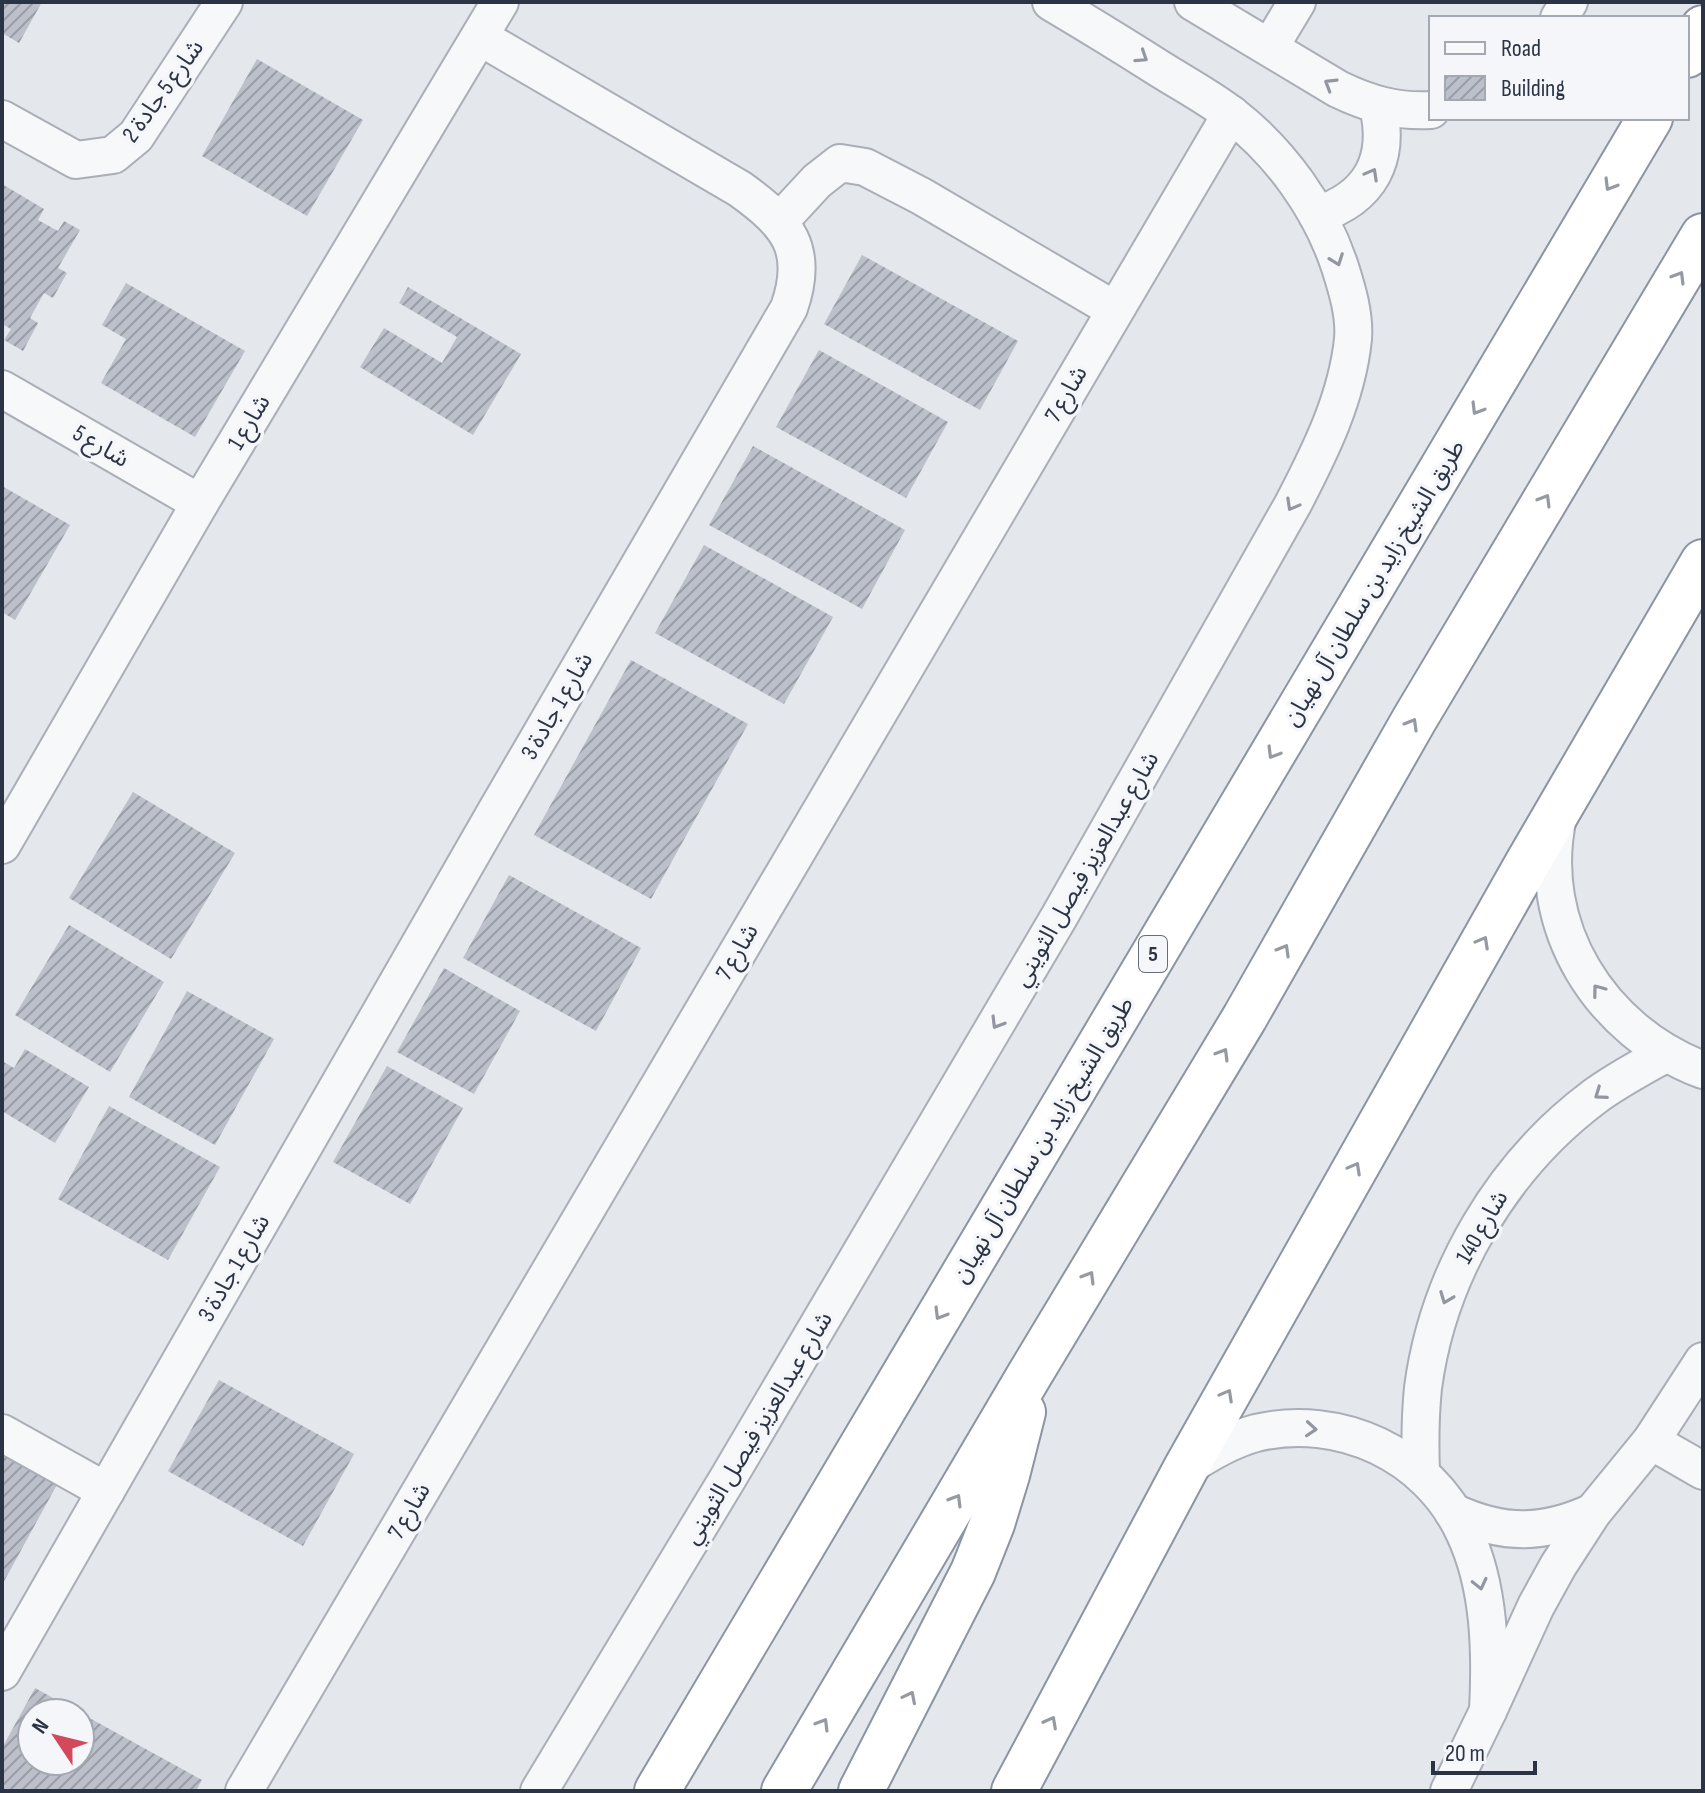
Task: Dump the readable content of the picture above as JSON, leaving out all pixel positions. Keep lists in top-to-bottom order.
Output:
{
  "streets": {
    "highway": ["طريق الشيخ زايد بن سلطان آل نهيان", "5"],
    "street": [
      "شارع 5 جادة 2",
      "شارع 7",
      "شارع 1",
      "شارع 5",
      "شارع 1 جادة 3",
      "شارع عبدالعزيز فيصل الثويني",
      "شارع 140"
    ]
  },
  "crossings": [
    ["شارع 7", "شارع عبدالعزيز فيصل الثويني"],
    ["شارع 1", "شارع 5"],
    ["شارع 1", "شارع 1 جادة 3"]
  ],
  "one_way": ["شارع عبدالعزيز فيصل الثويني", "شارع 140"],
  "legend": ["Road", "Building"],
  "scale_bar": "20 m",
  "north": "top left"
}
